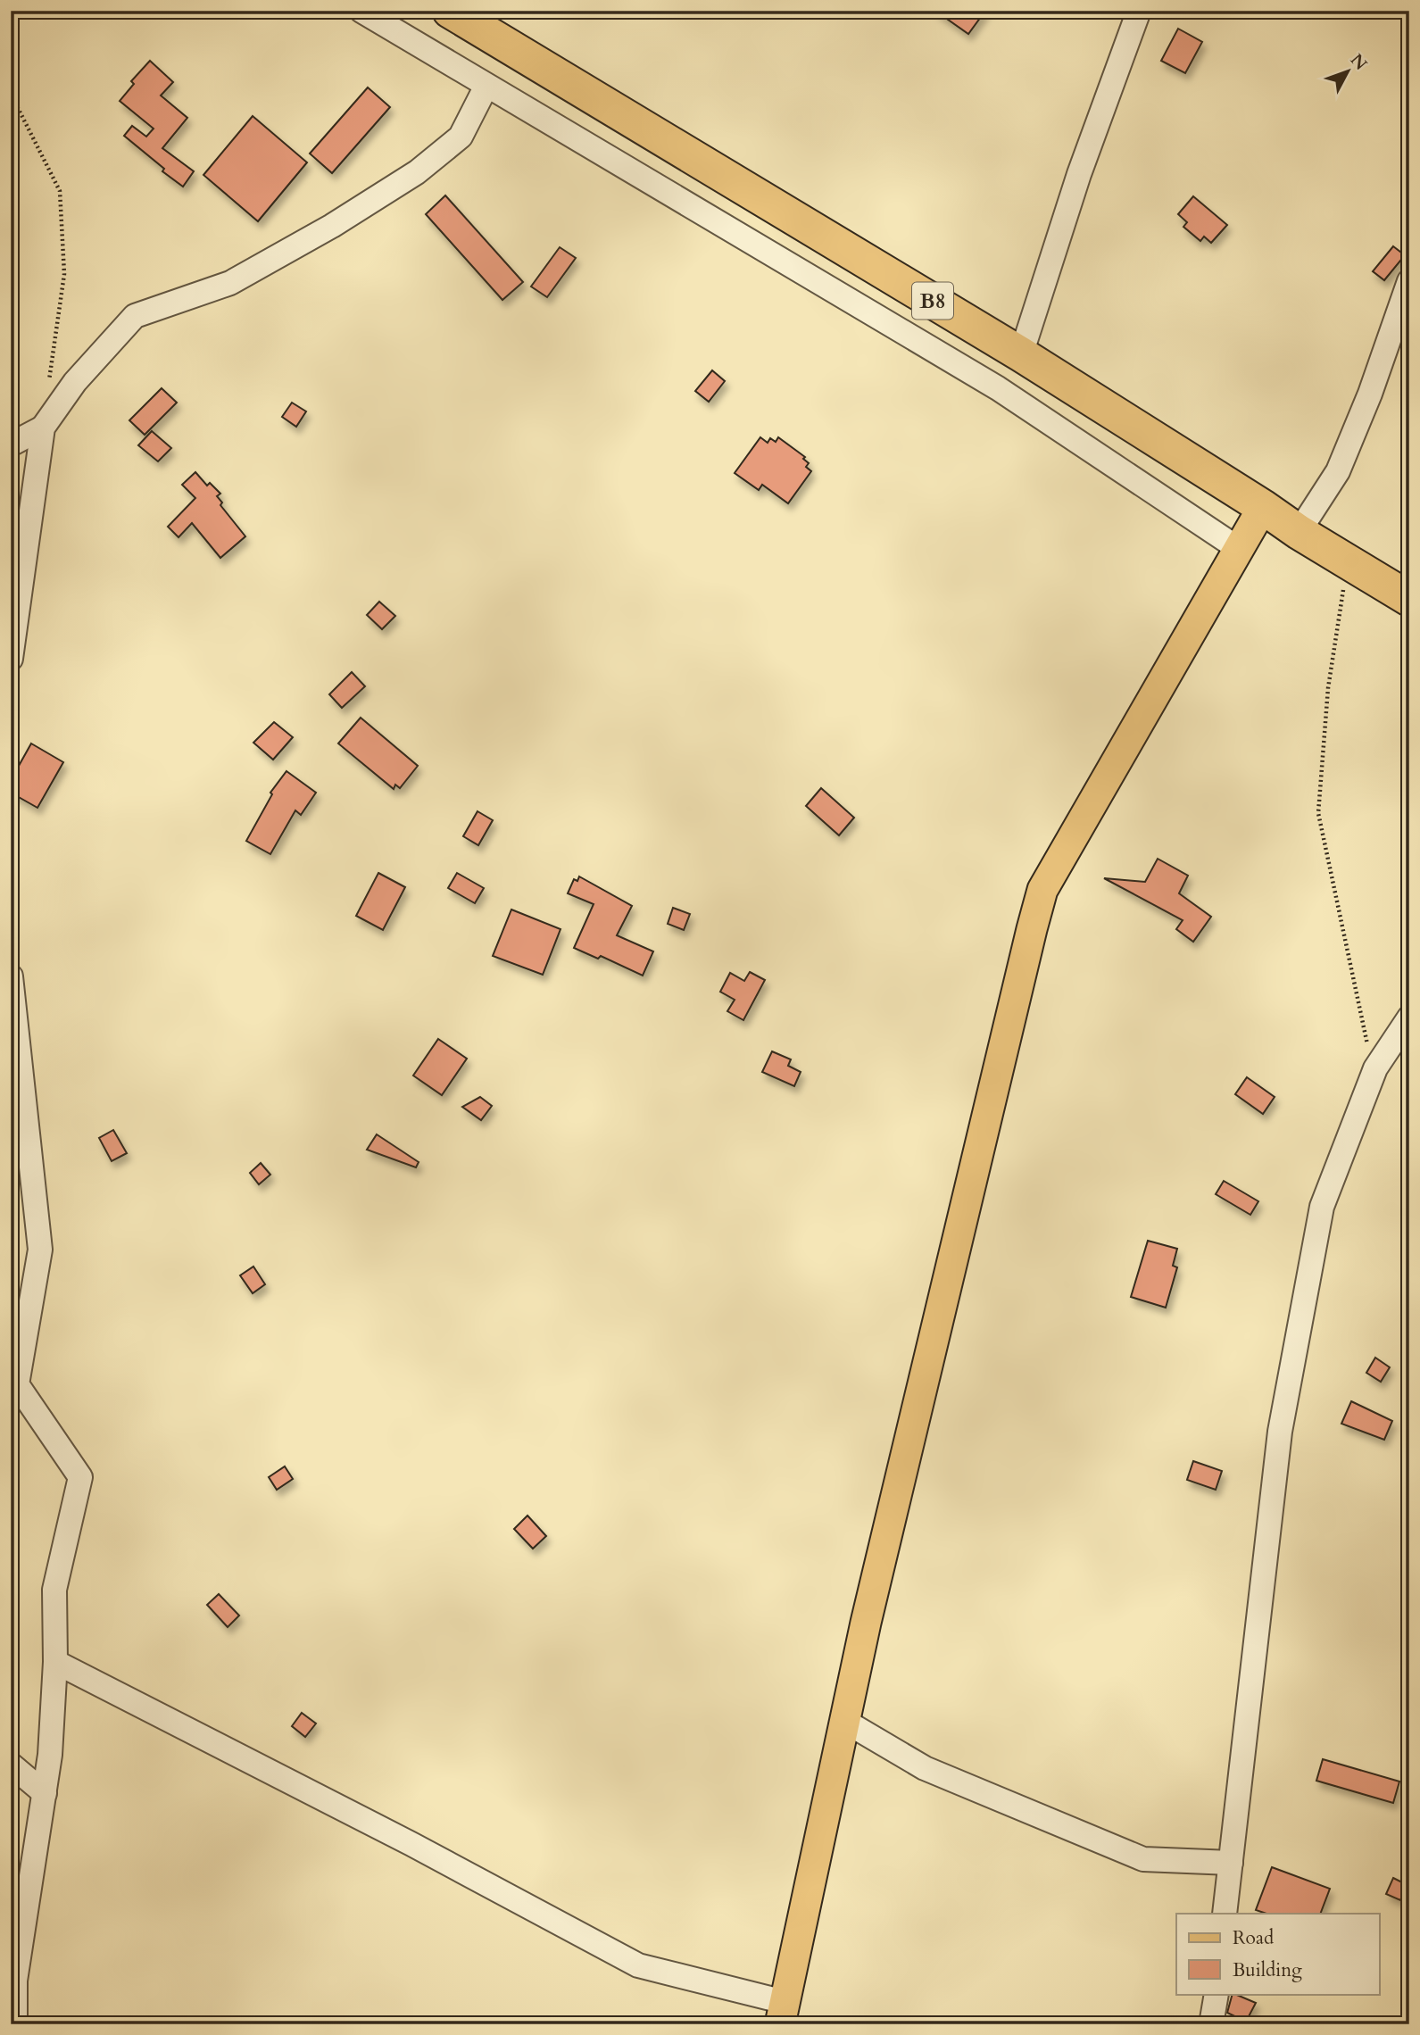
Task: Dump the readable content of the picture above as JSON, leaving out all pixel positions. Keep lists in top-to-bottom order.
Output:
{
  "streets": {
    "highway": ["B8"]
  },
  "legend": ["Road", "Building"],
  "north": "top right"
}
